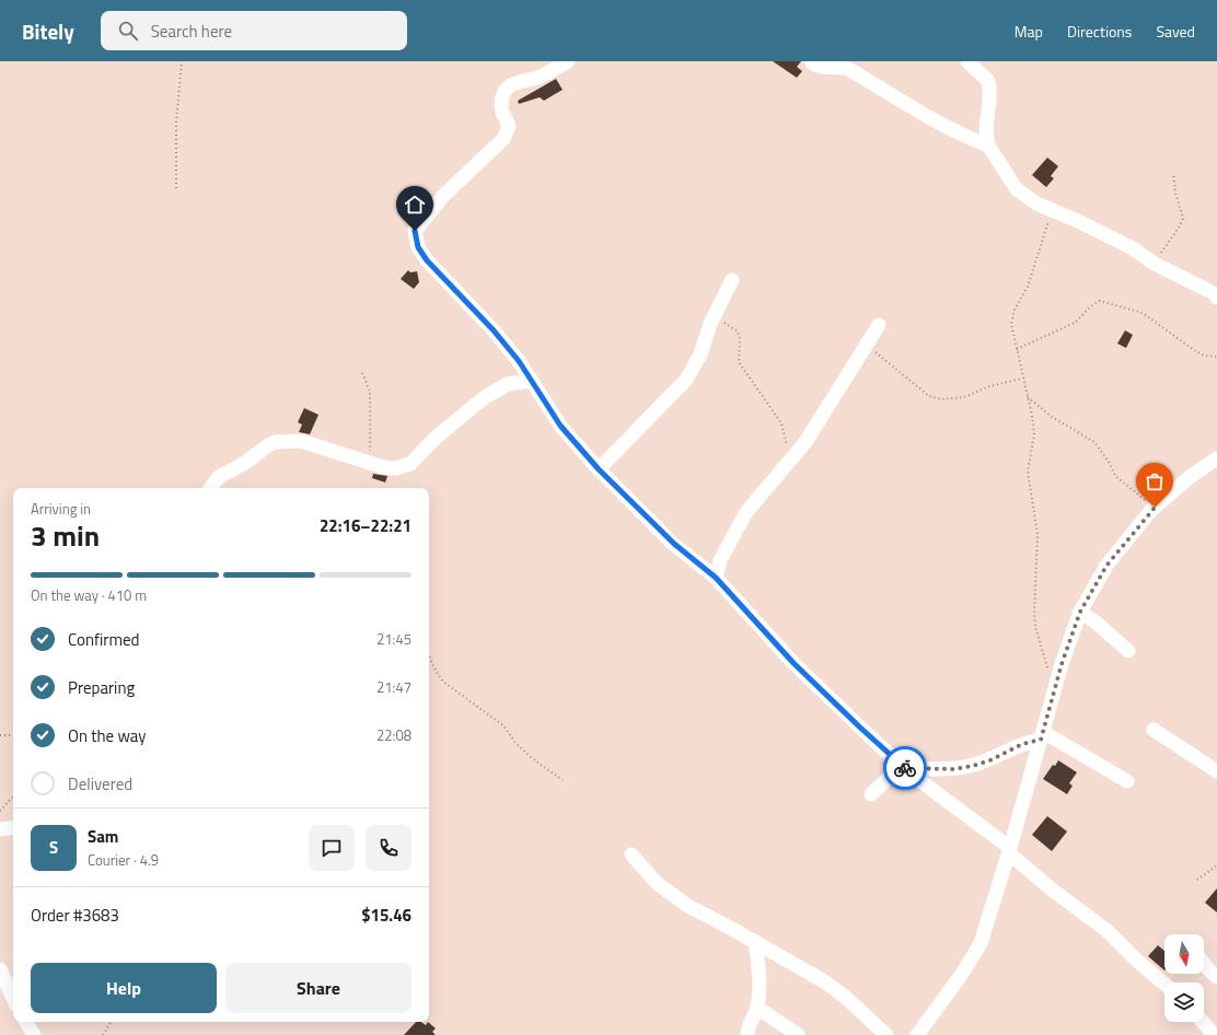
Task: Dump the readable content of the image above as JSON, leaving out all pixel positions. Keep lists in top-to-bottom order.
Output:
{
  "north": "bottom",
  "page": {
    "header": "Bitely",
    "search": "Search here",
    "nav": ["Map", "Directions", "Saved"],
    "heading": ["3 min", "Arriving in", "22:16–22:21"],
    "panel": [
      "Sam",
      "Courier · 4.9",
      "Order #3683",
      "$15.46"
    ],
    "bar": "On the way · 410 m",
    "list": [
      ["Confirmed", "21:45"],
      ["Preparing", "21:47"],
      ["On the way", "22:08"],
      "Delivered"
    ],
    "round": "S",
    "buttons": ["Help", "Share"]
  }
}
